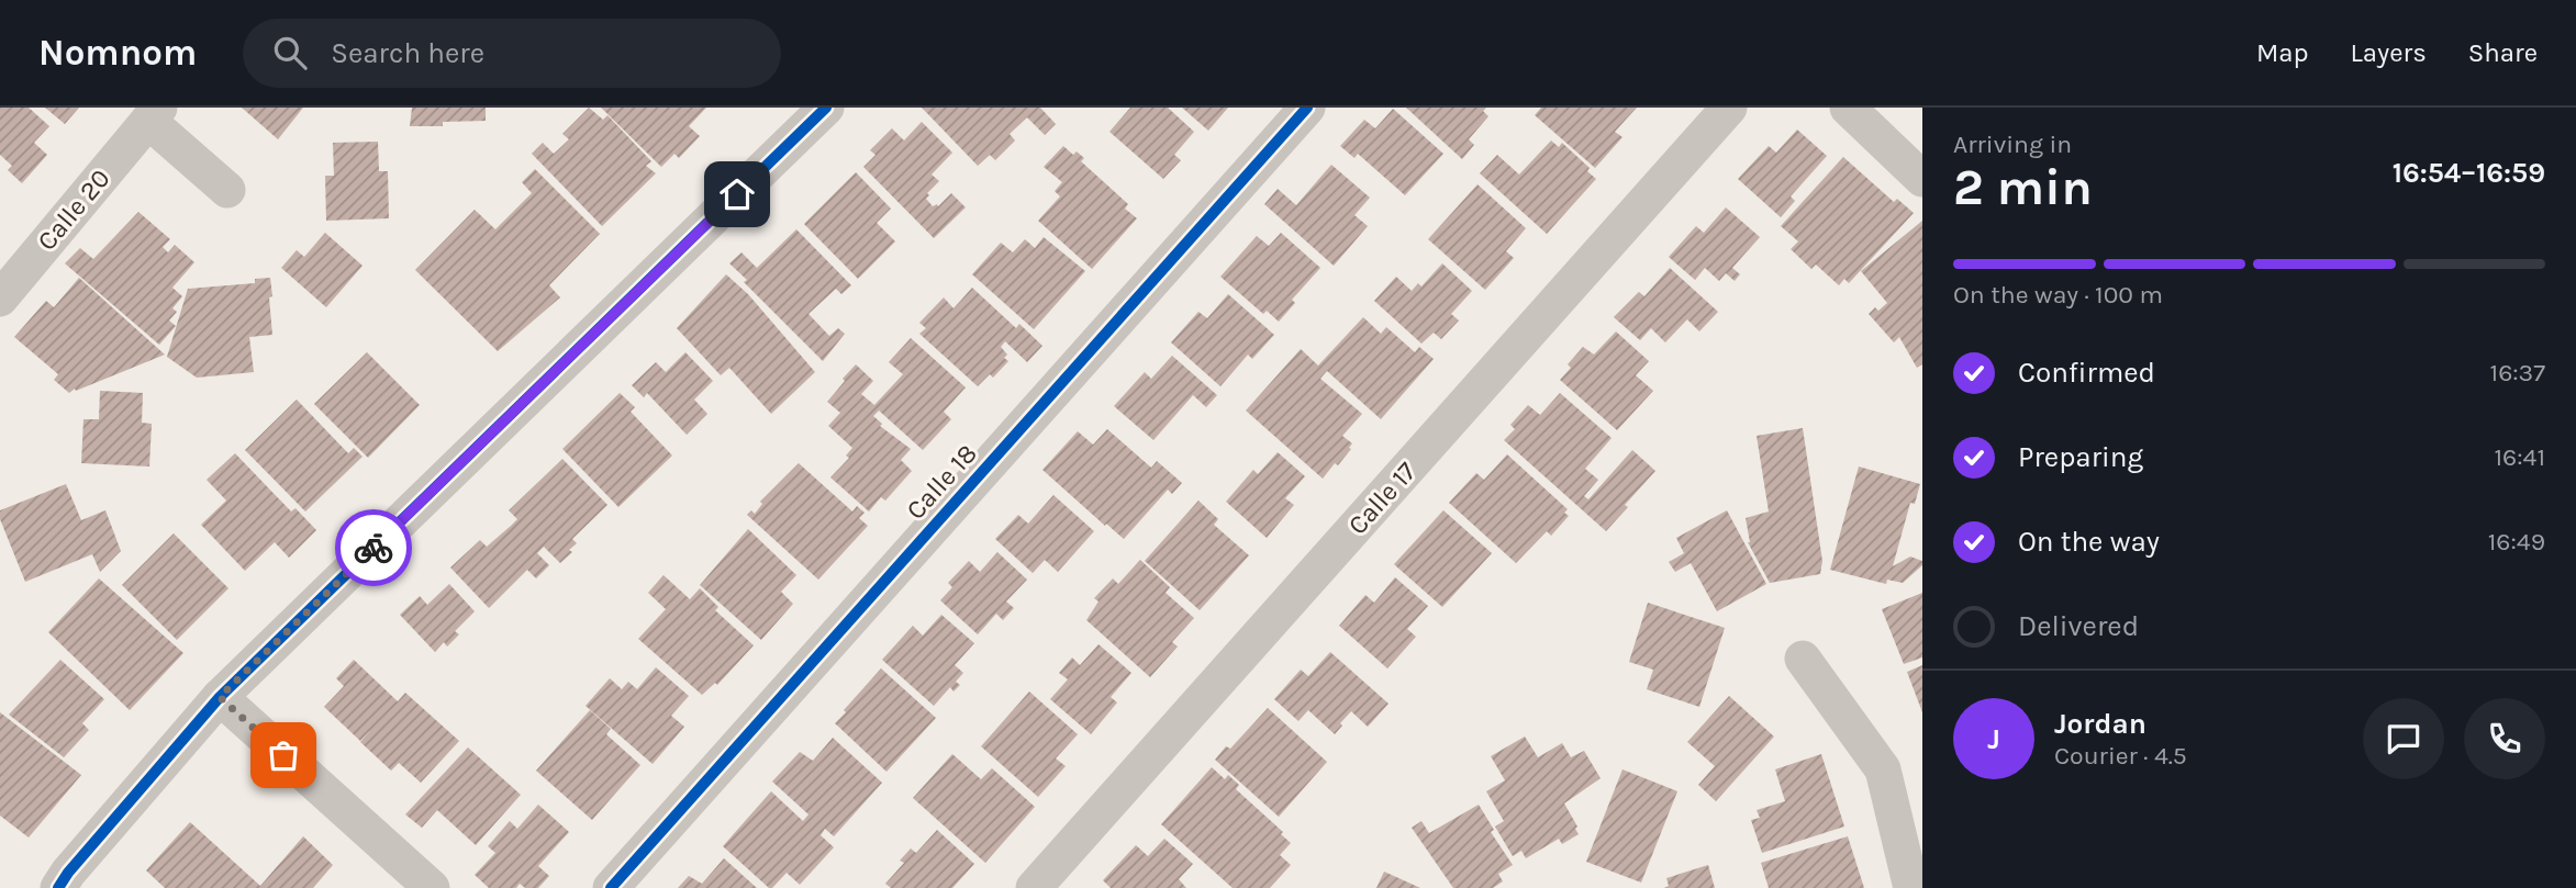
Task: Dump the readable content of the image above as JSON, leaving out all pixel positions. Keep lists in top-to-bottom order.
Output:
{
  "streets": {
    "street": ["Calle 20", "Calle 18", "Calle 17"]
  },
  "page": {
    "header": "Nomnom",
    "search": "Search here",
    "nav": ["Map", "Layers", "Share"],
    "heading": ["2 min", "Arriving in", "16:54–16:59"],
    "panel": ["Jordan", "Courier · 4.5"],
    "bar": "On the way · 100 m",
    "list": [
      ["Confirmed", "16:37"],
      ["Preparing", "16:41"],
      ["On the way", "16:49"],
      "Delivered"
    ],
    "round": "J"
  }
}
